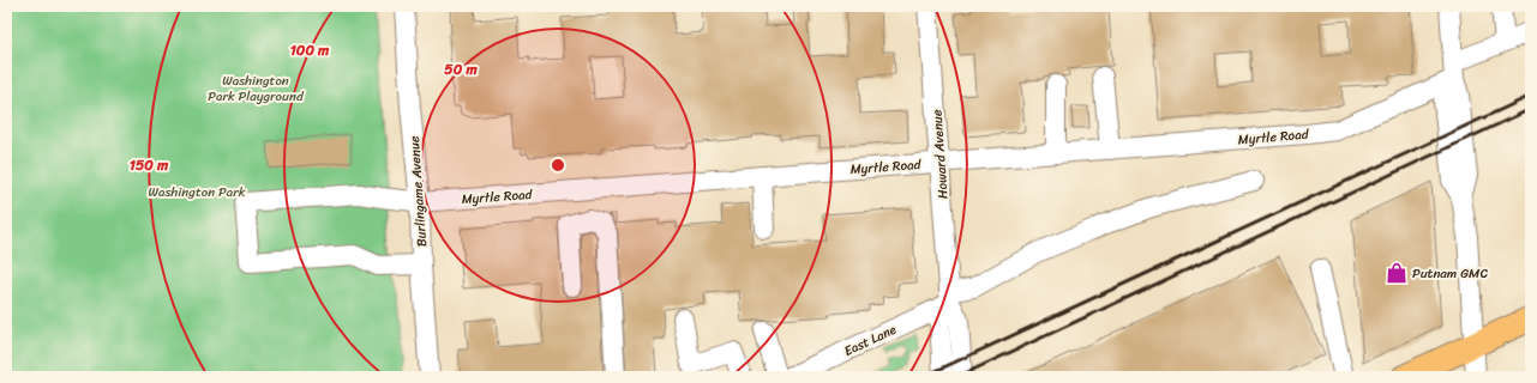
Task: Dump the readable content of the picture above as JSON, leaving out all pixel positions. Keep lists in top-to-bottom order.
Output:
{
  "streets": {
    "street": [
      "Myrtle Road",
      "Howard Avenue",
      "Burlingame Avenue",
      "East Lane"
    ]
  },
  "crossings": [
    ["Myrtle Road", "Howard Avenue"],
    ["Myrtle Road", "Burlingame Avenue"],
    ["Howard Avenue", "East Lane"]
  ],
  "parks": ["Washington Park Playground", "Washington Park"],
  "places": {
    "shop": ["Putnam GMC"]
  },
  "rings": ["100 m", "50 m", "150 m"]
}
